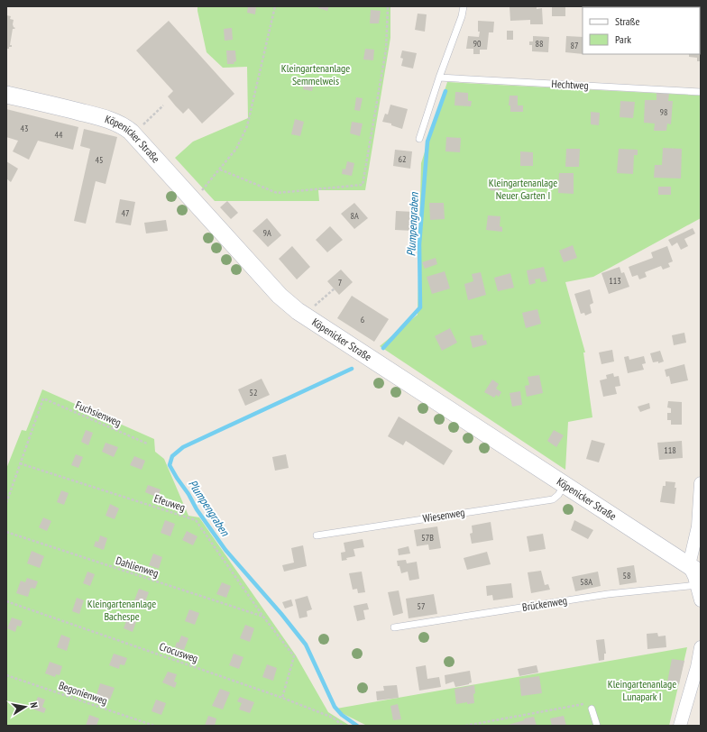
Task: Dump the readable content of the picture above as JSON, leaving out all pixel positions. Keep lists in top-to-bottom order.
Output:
{
  "streets": {
    "main road": ["Köpenicker Straße"],
    "lane": ["Hechtweg", "Wiesenweg", "Brückenweg"],
    "path": [
      "Fuchsienweg",
      "Efeuweg",
      "Dahlienweg",
      "Crocusweg",
      "Begonienweg"
    ]
  },
  "crossings": [
    ["Köpenicker Straße", "Wiesenweg"],
    ["Köpenicker Straße", "Brückenweg"],
    ["Fuchsienweg", "Efeuweg"],
    ["Efeuweg", "Dahlienweg"],
    ["Efeuweg", "Crocusweg"]
  ],
  "water": ["Plumpengraben"],
  "parks": [
    "Kleingartenanlage Semmelweis",
    "Kleingartenanlage Neuer Garten I",
    "Kleingartenanlage Bachespe",
    "Kleingartenanlage Lunapark I"
  ],
  "house_numbers": [
    "90",
    "88",
    "87",
    "98",
    "43",
    "44",
    "62",
    "45",
    "47",
    "8A",
    "9A",
    "113",
    "7",
    "6",
    "52",
    "118",
    "57B",
    "58",
    "58A",
    "57"
  ],
  "legend": ["Straße", "Park"],
  "north": "right"
}
